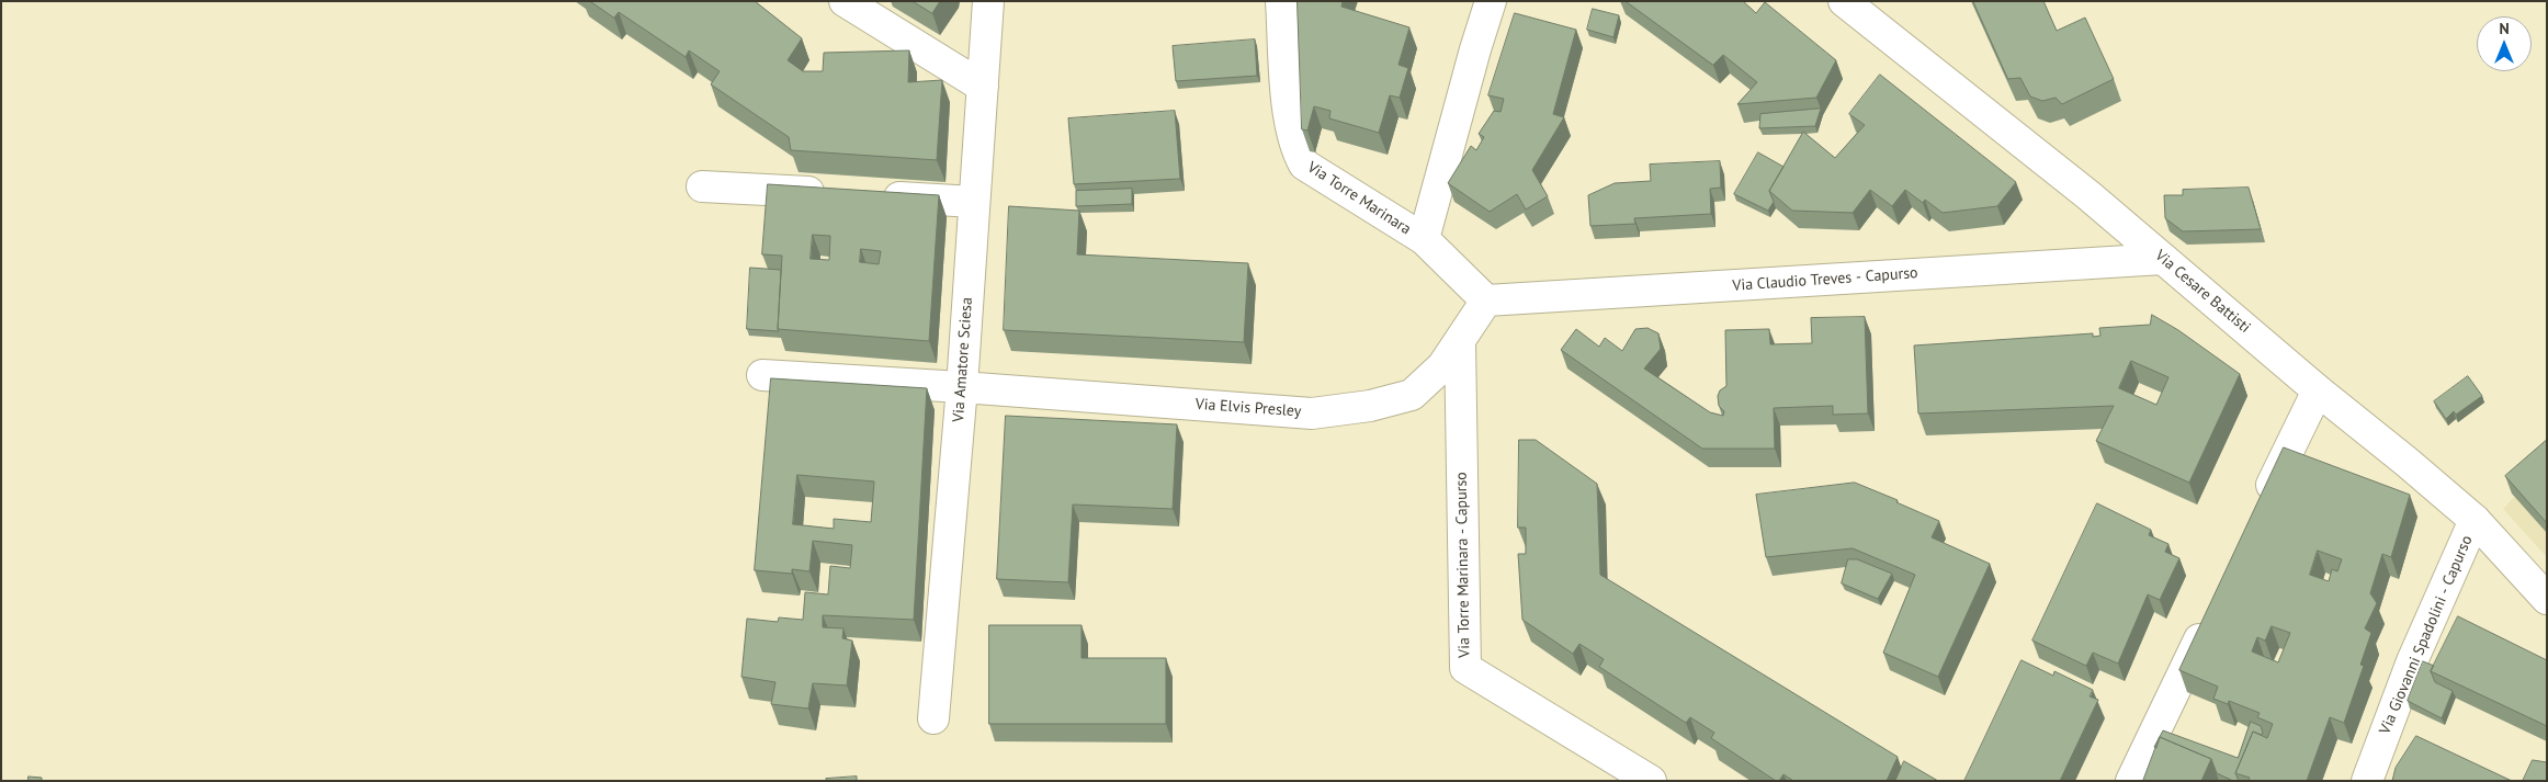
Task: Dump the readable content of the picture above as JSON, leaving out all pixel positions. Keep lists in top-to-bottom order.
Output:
{
  "streets": {
    "street": [
      "Via Torre Marinara",
      "Via Claudio Treves - Capurso",
      "Via Cesare Battisti",
      "Via Amatore Sciesa",
      "Via Elvis Presley",
      "Via Torre Marinara - Capurso",
      "Via Giovanni Spadolini - Capurso"
    ]
  },
  "crossings": [
    ["Via Torre Marinara", "Via Claudio Treves - Capurso"],
    ["Via Torre Marinara", "Via Elvis Presley"],
    ["Via Claudio Treves - Capurso", "Via Cesare Battisti"],
    ["Via Claudio Treves - Capurso", "Via Elvis Presley"],
    ["Via Cesare Battisti", "Via Giovanni Spadolini - Capurso"],
    ["Via Amatore Sciesa", "Via Elvis Presley"],
    ["Via Elvis Presley", "Via Torre Marinara - Capurso"]
  ],
  "north": "top"
}
